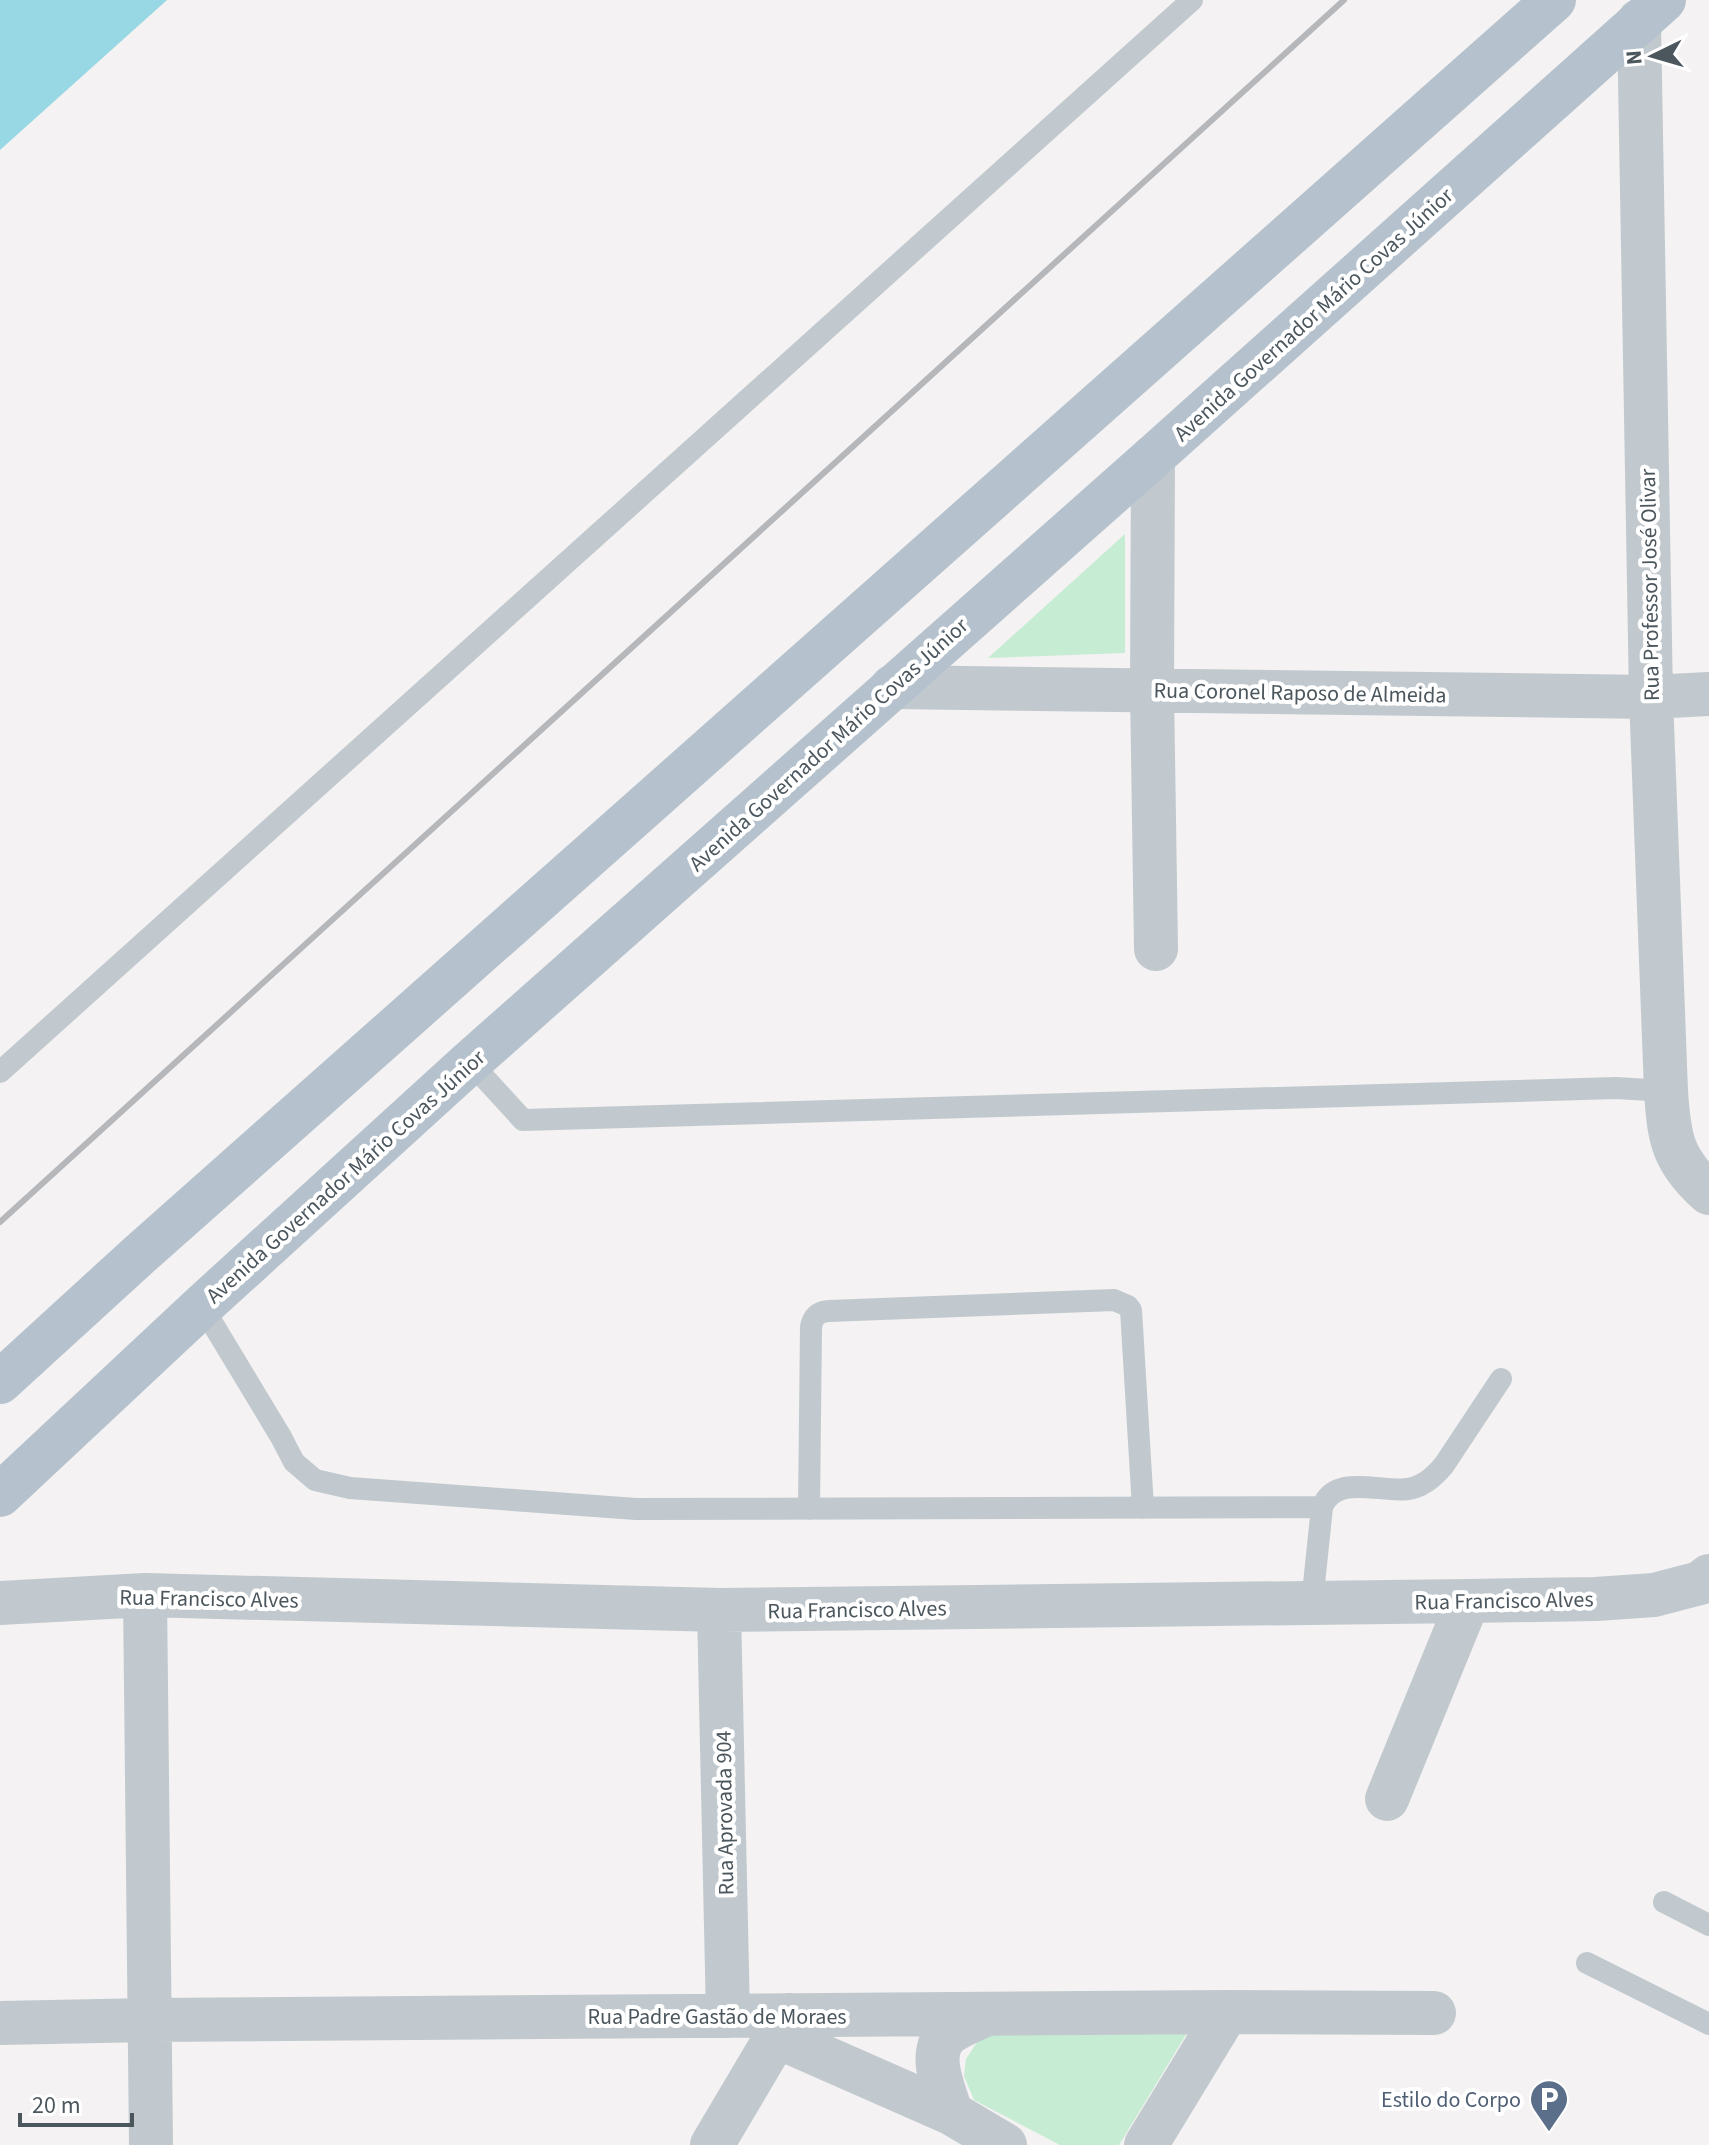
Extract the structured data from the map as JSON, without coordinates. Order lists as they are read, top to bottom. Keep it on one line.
{"streets":{"main road":["Avenida Governador Mário Covas Júnior"],"street":["Rua Professor José Olivar","Rua Coronel Raposo de Almeida","Rua Francisco Alves","Rua Aprovada 904","Rua Padre Gastão de Moraes"]},"crossings":[["Avenida Governador Mário Covas Júnior","Rua Professor José Olivar"],["Avenida Governador Mário Covas Júnior","Rua Coronel Raposo de Almeida"],["Rua Professor José Olivar","Rua Coronel Raposo de Almeida"],["Rua Francisco Alves","Rua Aprovada 904"],["Rua Aprovada 904","Rua Padre Gastão de Moraes"]],"places":{"parking":["Estilo do Corpo"]},"scale_bar":"20 m","north":"left"}
